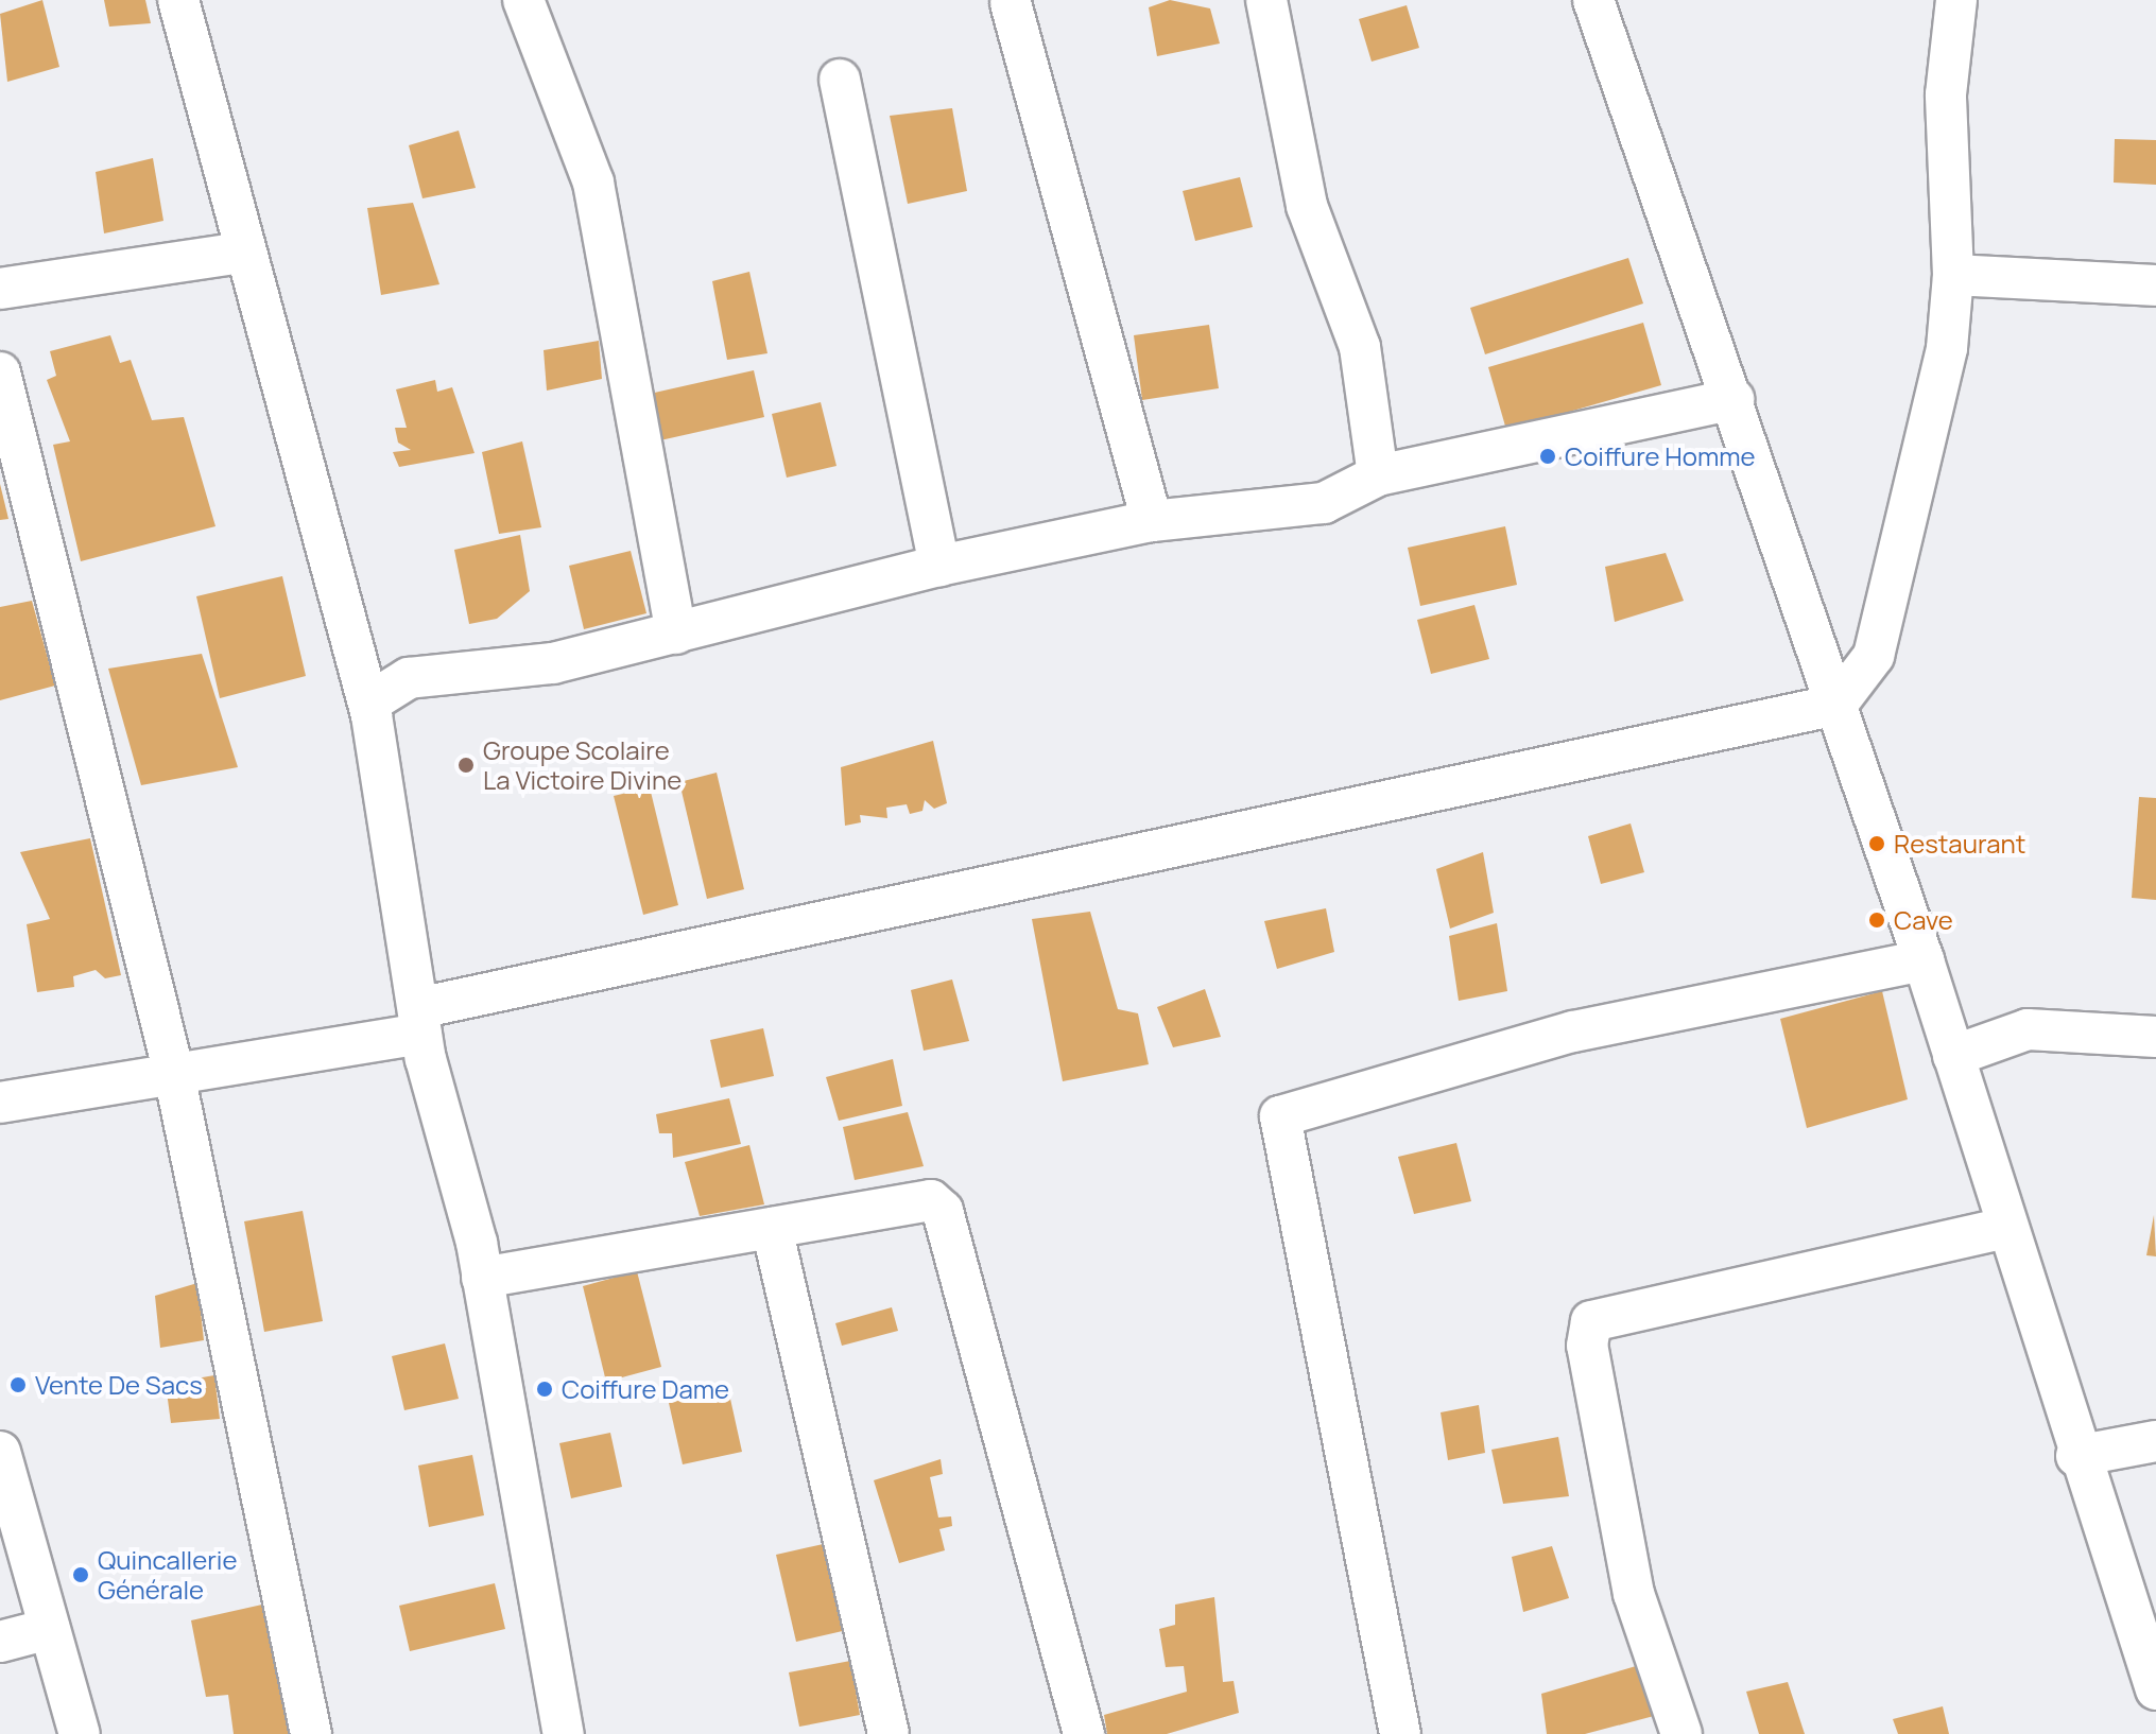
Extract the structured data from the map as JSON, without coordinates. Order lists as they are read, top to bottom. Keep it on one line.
{"places":["Coiffure Homme","Groupe Scolaire La Victoire Divine","Restaurant","Cave","Vente De Sacs","Coiffure Dame","Quincallerie Générale"]}
